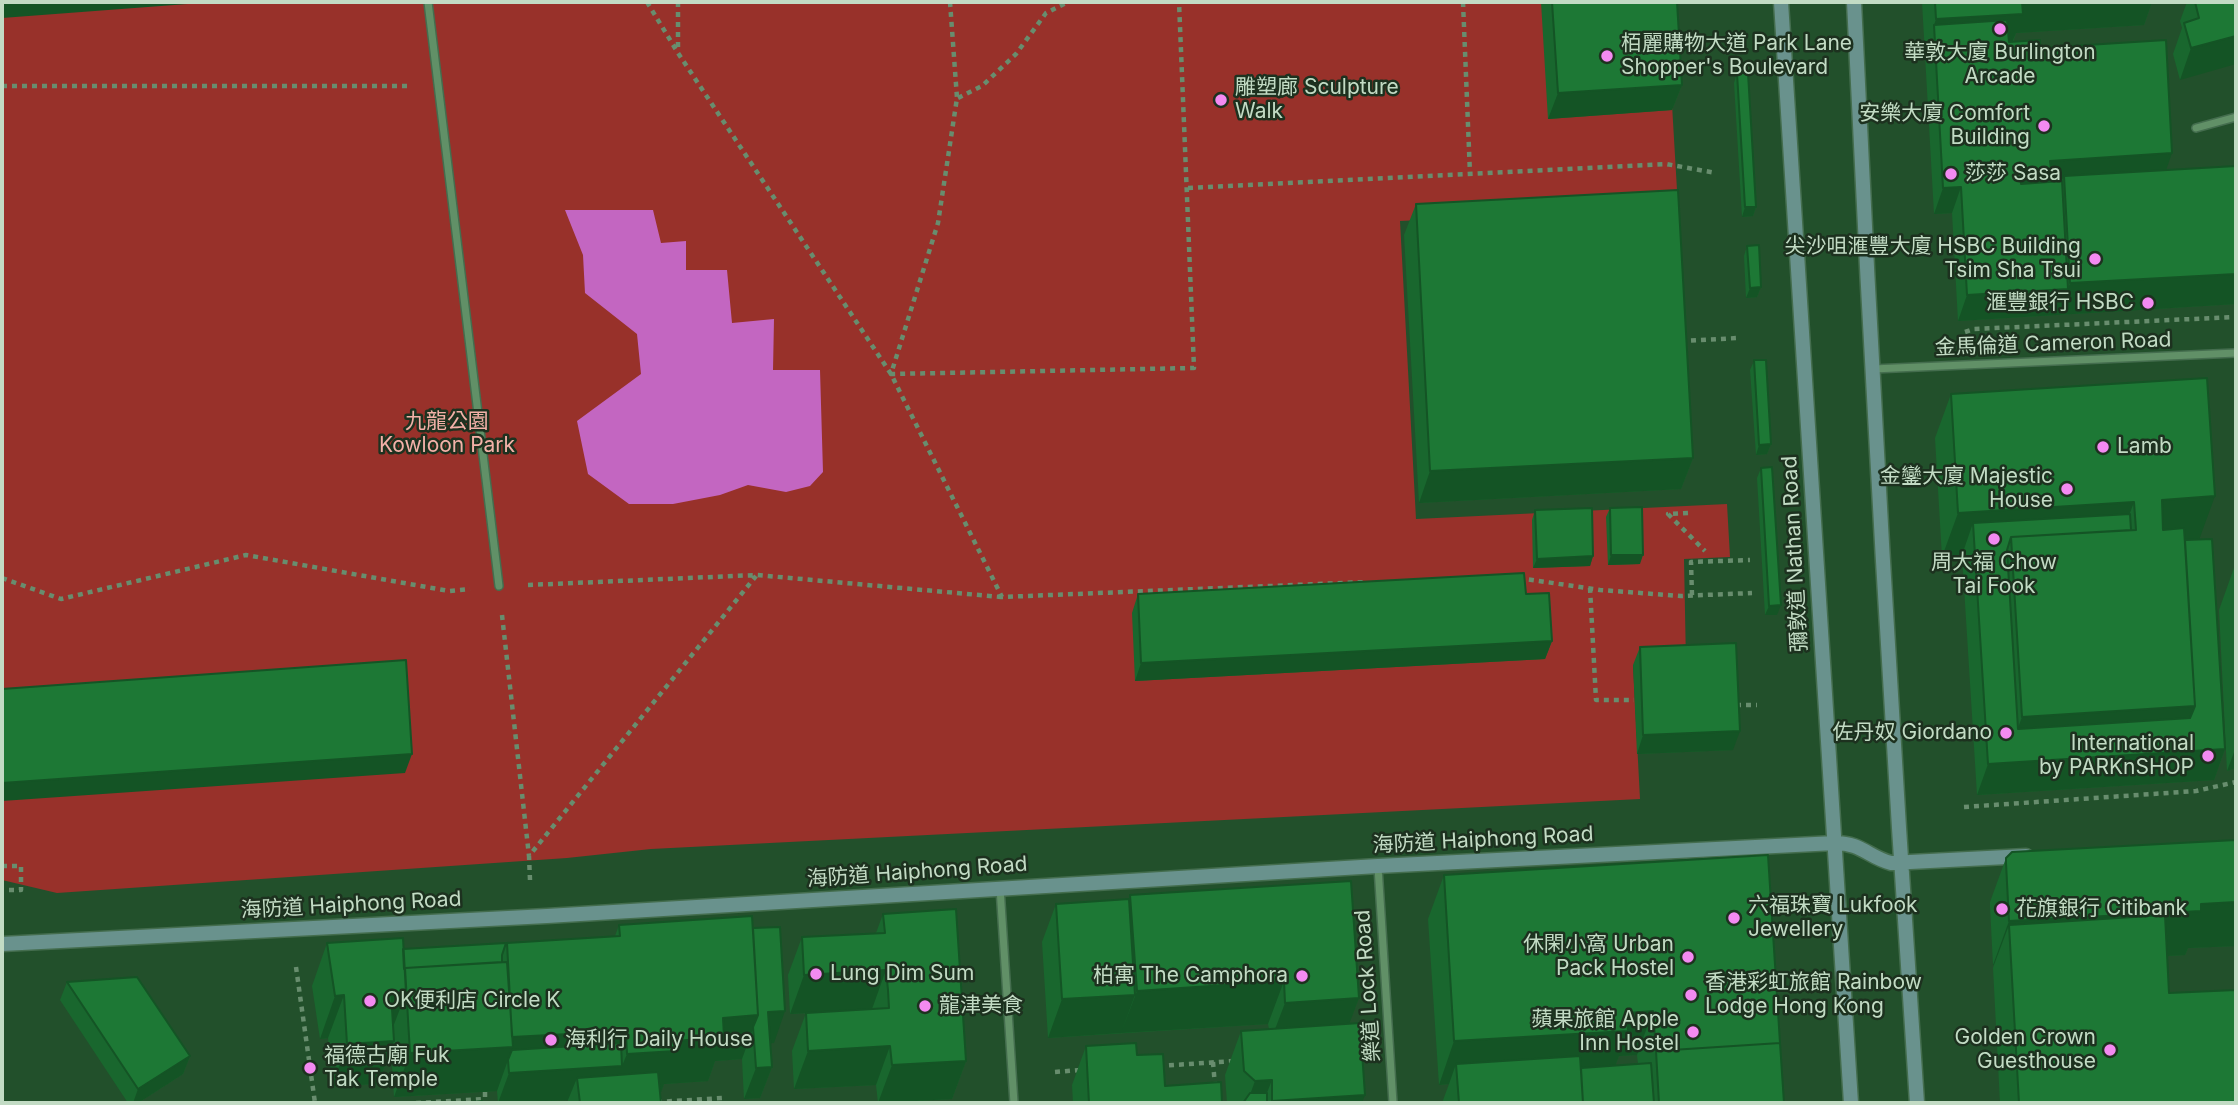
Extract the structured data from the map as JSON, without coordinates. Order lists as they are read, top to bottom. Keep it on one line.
{"streets":{"main road":["彌敦道 Nathan Road","海防道 Haiphong Road"],"street":["金馬倫道 Cameron Road","樂道 Lock Road"]},"crossings":[["彌敦道 Nathan Road","海防道 Haiphong Road"],["海防道 Haiphong Road","樂道 Lock Road"]],"parks":["九龍公園 Kowloon Park"],"places":["華敦大廈 Burlington Arcade","栢麗購物大道 Park Lane Shopper's Boulevard","雕塑廊 Sculpture Walk","安樂大廈 Comfort Building","莎莎 Sasa","尖沙咀滙豐大廈 HSBC Building Tsim Sha Tsui","滙豐銀行 HSBC","Lamb","金鑾大廈 Majestic House","周大福 Chow Tai Fook","佐丹奴 Giordano","International by PARKnSHOP","花旗銀行 Citibank","六福珠寶 Lukfook Jewellery","休閑小窩 Urban Pack Hostel","Lung Dim Sum","柏寓 The Camphora","香港彩虹旅館 Rainbow Lodge Hong Kong","OK便利店 Circle K","龍津美食","蘋果旅館 Apple Inn Hostel","海利行 Daily House","Golden Crown Guesthouse","福德古廟 Fuk Tak Temple"]}
